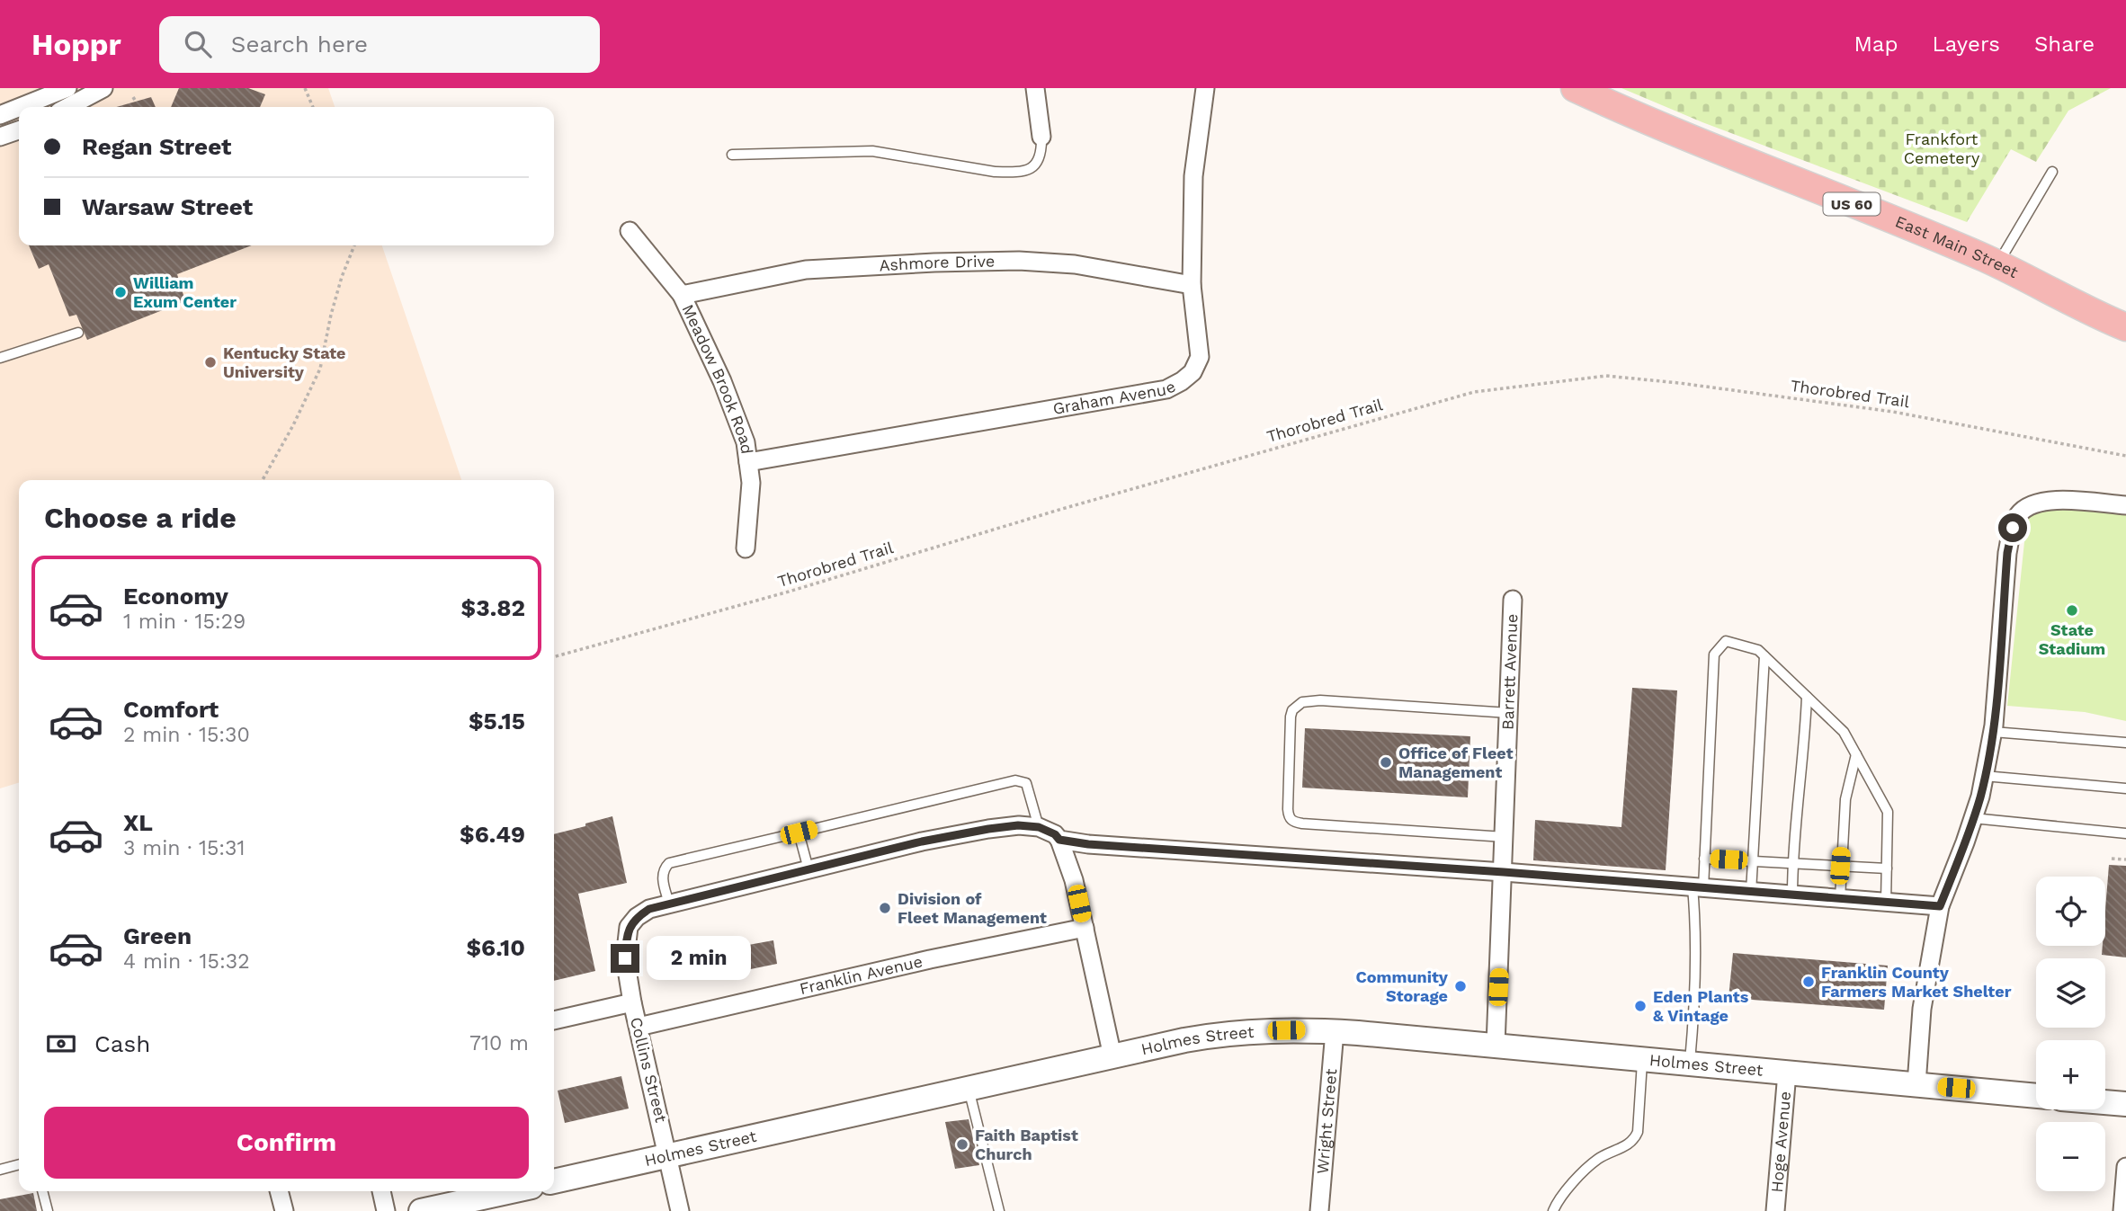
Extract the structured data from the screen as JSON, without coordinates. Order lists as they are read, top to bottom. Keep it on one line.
{"streets":{"main road":["US 60","East Main Street","Holmes Street"],"street":["Ashmore Drive","Meadow Brook Road","Graham Avenue","Barrett Avenue","Franklin Avenue","Collins Street","Wright Street","Hoge Avenue"],"path":["Thorobred Trail"]},"crossings":[["Ashmore Drive","Meadow Brook Road"],["Ashmore Drive","Graham Avenue"],["Meadow Brook Road","Graham Avenue"],["Barrett Avenue","Holmes Street"],["Franklin Avenue","Collins Street"],["Holmes Street","Collins Street"],["Holmes Street","Wright Street"],["Holmes Street","Hoge Avenue"]],"parks":["Frankfort Cemetery"],"places":["William Exum Center","Kentucky State University","State Stadium","Office of Fleet Management","Division of Fleet Management","Franklin County Farmers Market Shelter","Community Storage","Eden Plants & Vintage","Faith Baptist Church"],"page":{"header":"Hoppr","search":"Search here","nav":["Map","Layers","Share"],"banner":["Regan Street","Warsaw Street"],"heading":"Choose a ride","list":[{"name":"Economy","note":"1 min · 15:29","value":"$3.82"},{"name":"Comfort","note":"2 min · 15:30","value":"$5.15"},{"name":"XL","note":"3 min · 15:31","value":"$6.49"},{"name":"Green","note":"4 min · 15:32","value":"$6.10"}],"map_buttons":["+","−"],"bubble":"2 min","pay":["Cash","710 m"],"buttons":"Confirm"}}
